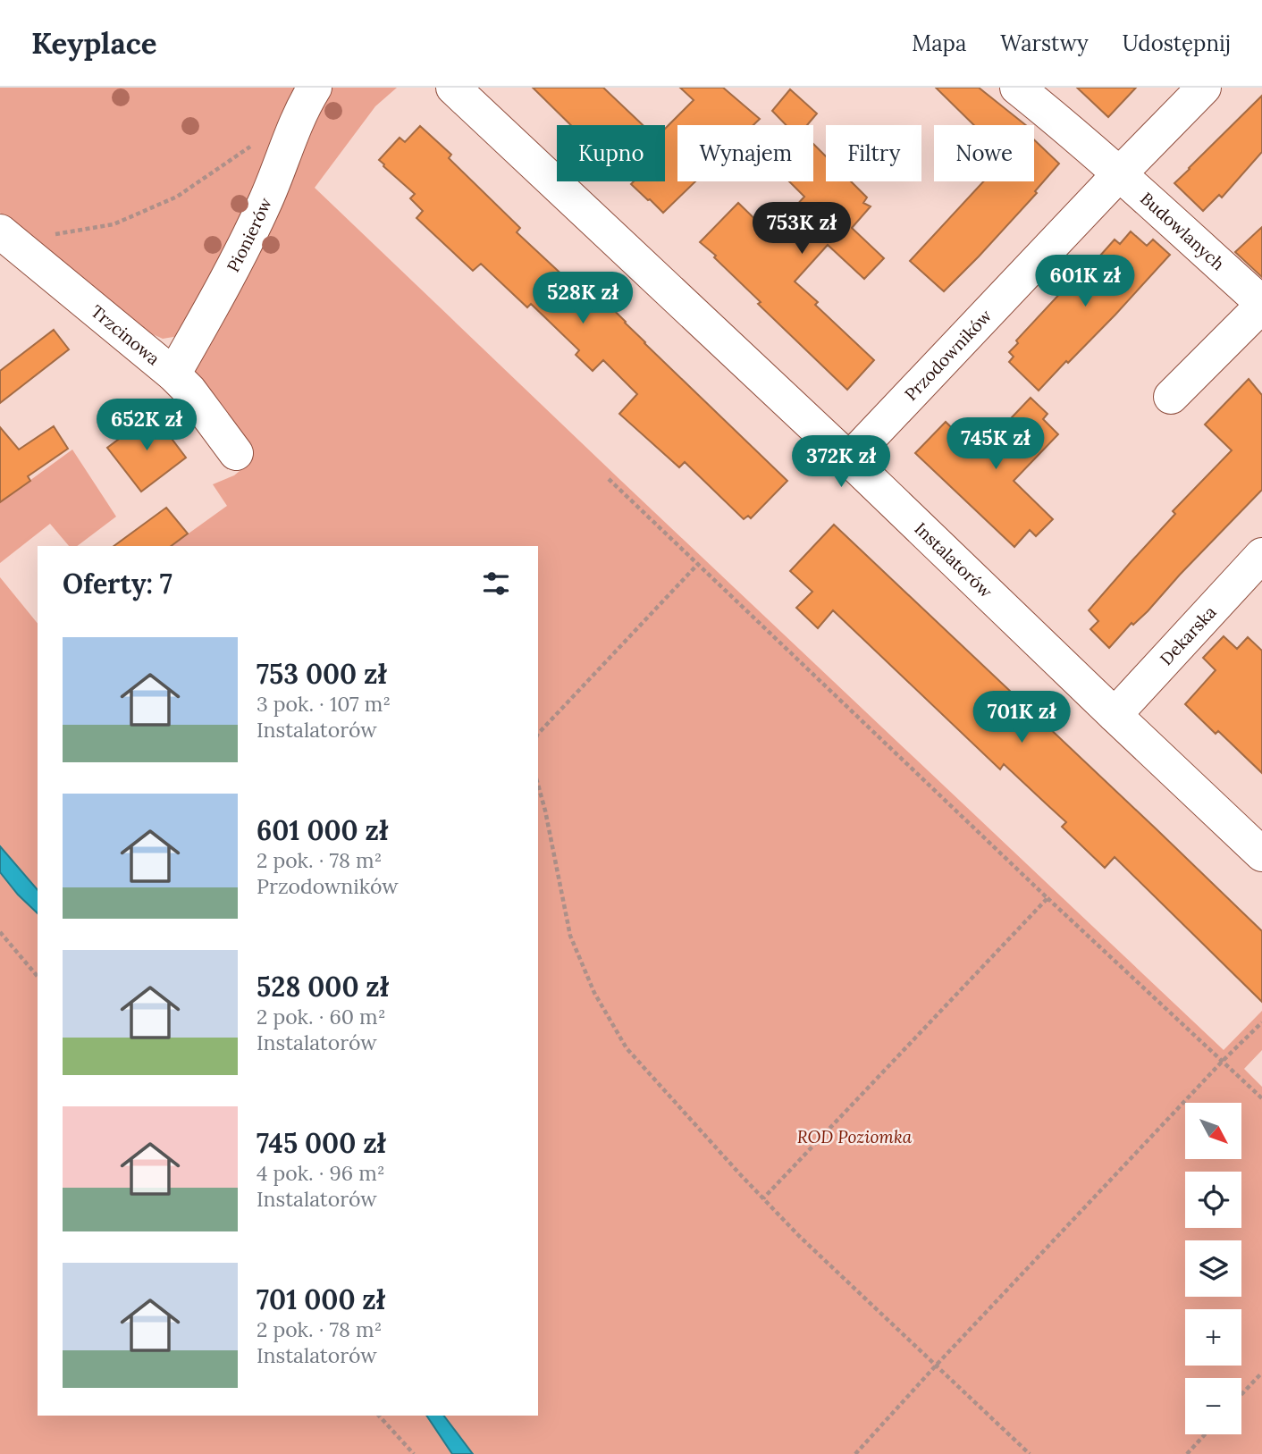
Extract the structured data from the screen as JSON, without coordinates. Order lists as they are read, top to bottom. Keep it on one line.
{"streets":{"street":["Budowlanych","Pionierów","Trzcinowa","Przodowników","Instalatorów","Dekarska"]},"crossings":[["Budowlanych","Przodowników"],["Pionierów","Trzcinowa"],["Przodowników","Instalatorów"],["Instalatorów","Dekarska"]],"parks":["ROD Poziomka"],"north":"bottom right","page":{"header":"Keyplace","nav":["Mapa","Warstwy","Udostępnij"],"chip":["Kupno","Wynajem","Filtry","Nowe"],"price":["753K zł","601K zł","528K zł","652K zł","745K zł","372K zł","701K zł"],"heading":"Oferty: 7","list":[{"name":"753 000 zł","note":"3 pok. · 107 m² · Instalatorów"},{"name":"601 000 zł","note":"2 pok. · 78 m² · Przodowników"},{"name":"528 000 zł","note":"2 pok. · 60 m² · Instalatorów"},{"name":"745 000 zł","note":"4 pok. · 96 m² · Instalatorów"},{"name":"701 000 zł","note":"2 pok. · 78 m² · Instalatorów"}],"map_buttons":["+","−"]}}
